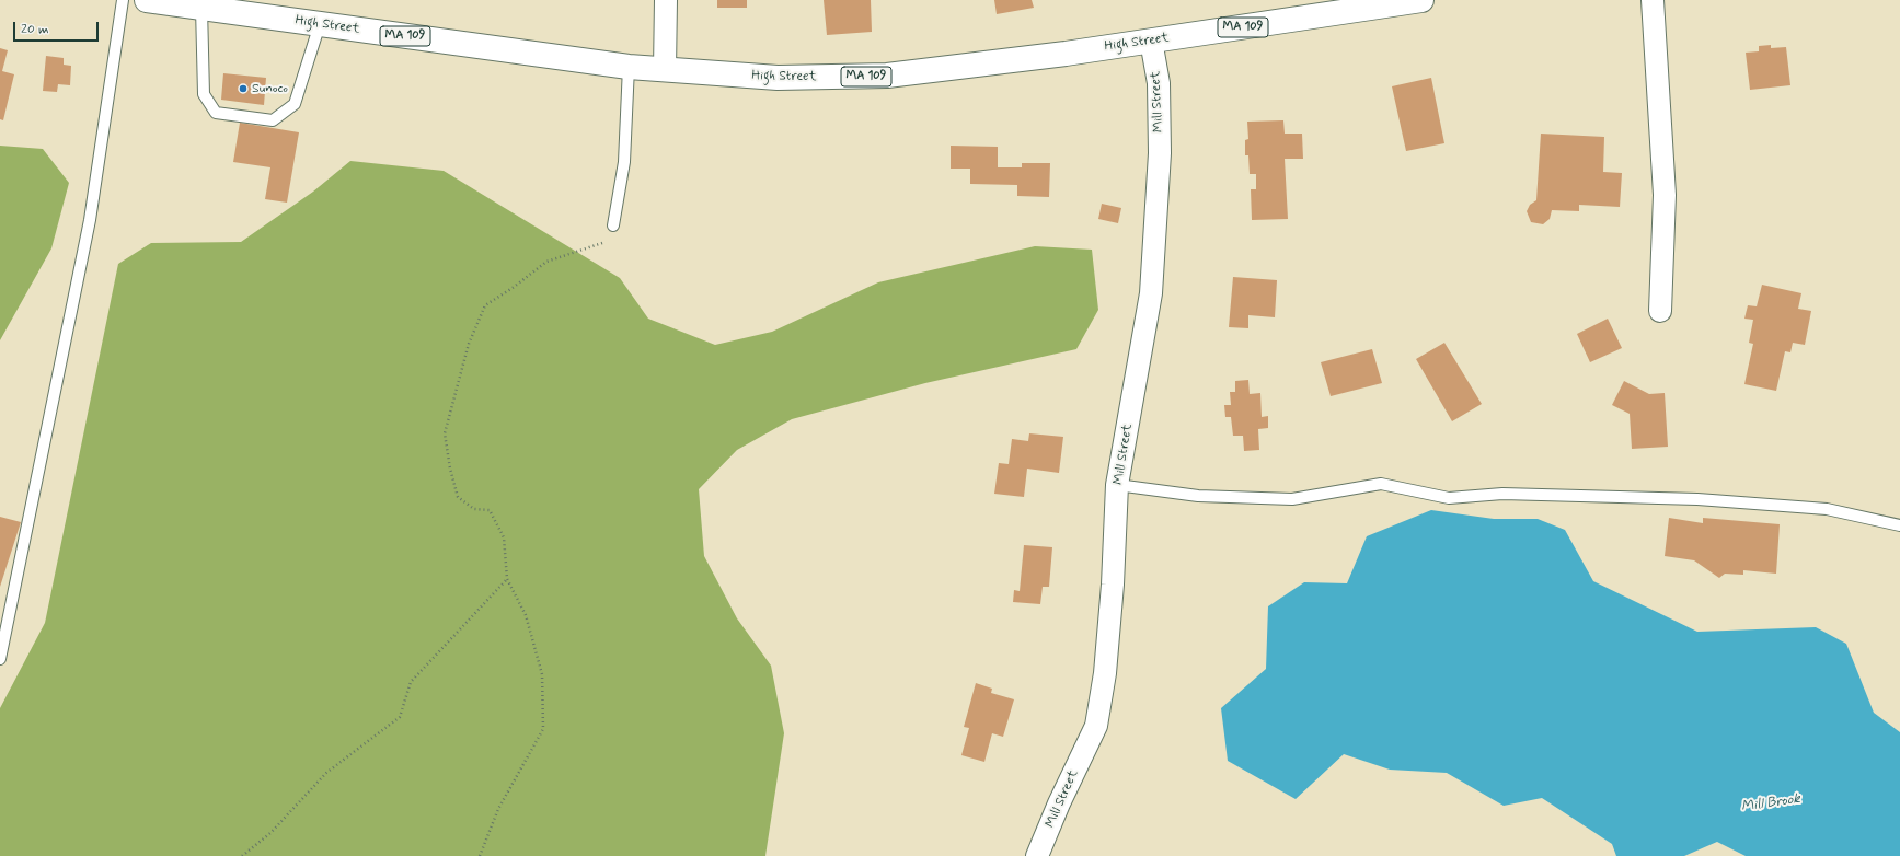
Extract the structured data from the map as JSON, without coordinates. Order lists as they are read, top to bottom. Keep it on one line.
{"streets":{"main road":["High Street","MA 109"],"street":["Mill Street"]},"crossings":[["High Street","Mill Street"]],"water":["Mill Brook"],"places":["Sunoco"],"scale_bar":"20 m"}
